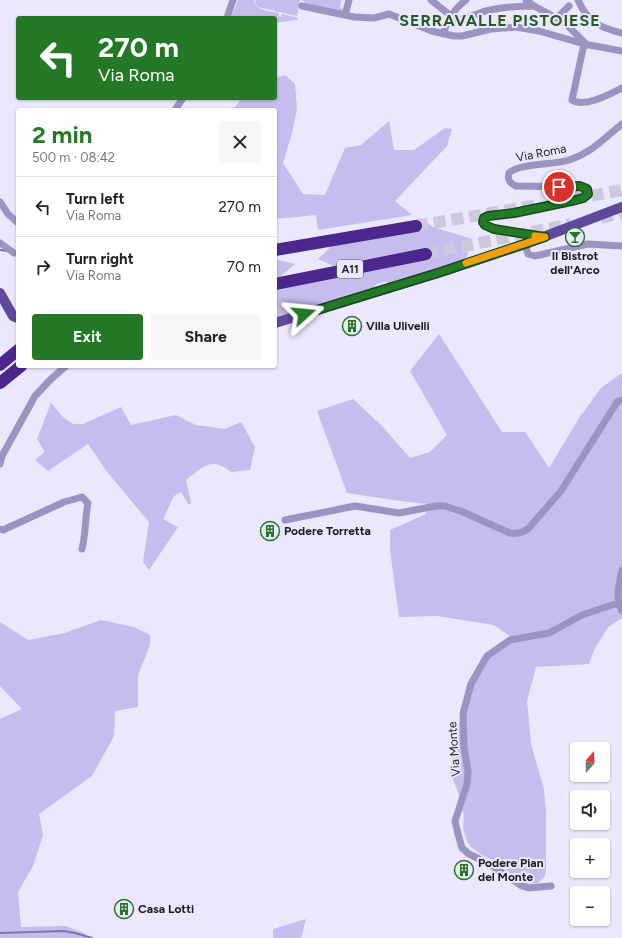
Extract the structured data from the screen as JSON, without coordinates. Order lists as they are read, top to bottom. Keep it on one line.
{"streets":{"highway":["A11"],"street":["Via Roma","Via Monte"]},"districts":["SERRAVALLE PISTOIESE"],"places":{"bar":["Il Bistrot dell'Arco"],"building":["Villa Ulivelli","Podere Torretta","Podere Pian del Monte","Casa Lotti"]},"north":"top","page":{"turn":["270 m","Via Roma"],"heading":["2 min","500 m · 08:42"],"list":[{"name":"Turn left","note":"Via Roma","value":"270 m"},{"name":"Turn right","note":"Via Roma","value":"70 m"}],"buttons":["Exit","Share"],"map_buttons":["+","−"]}}
